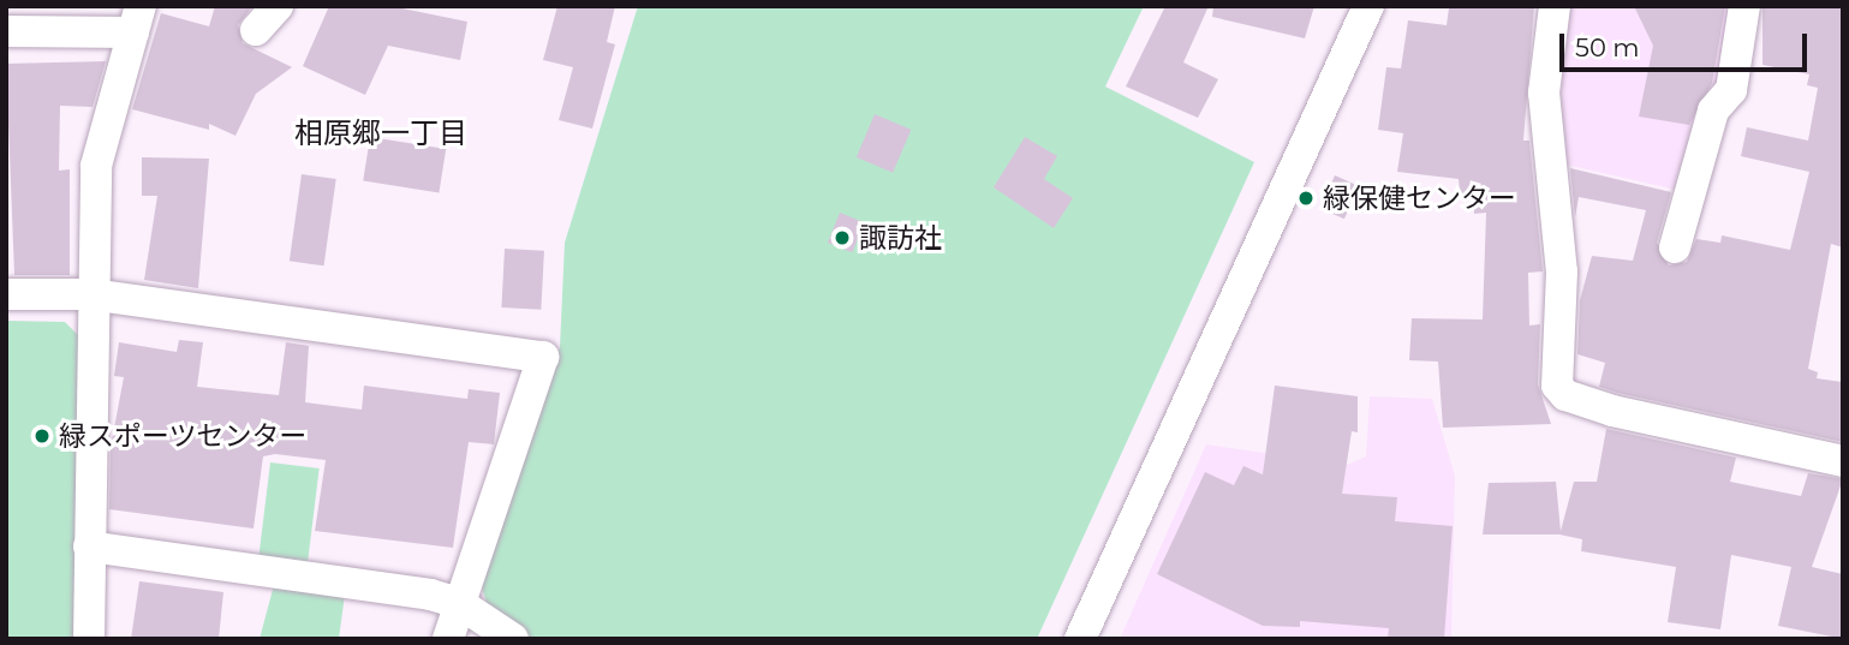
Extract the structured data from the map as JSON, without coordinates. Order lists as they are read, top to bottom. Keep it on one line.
{"districts":["相原郷一丁目"],"places":["緑保健センター","諏訪社","緑スポーツセンター"],"scale_bar":"50 m"}
